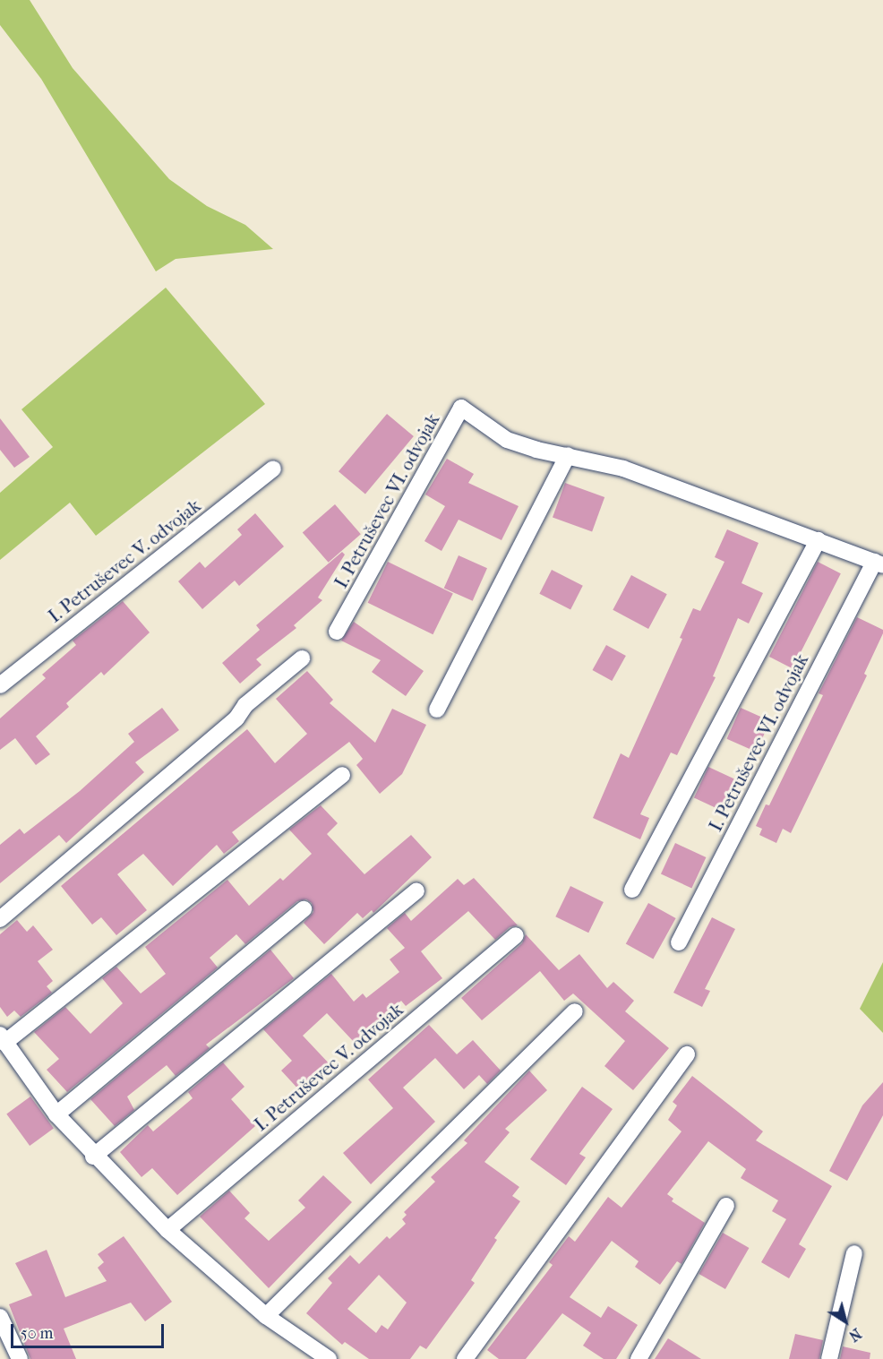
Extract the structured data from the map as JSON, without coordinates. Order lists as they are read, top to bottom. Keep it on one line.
{"streets":{"street":["I. Petruševec VI. odvojak","I. Petruševec V. odvojak"]},"scale_bar":"50 m","north":"bottom right"}
